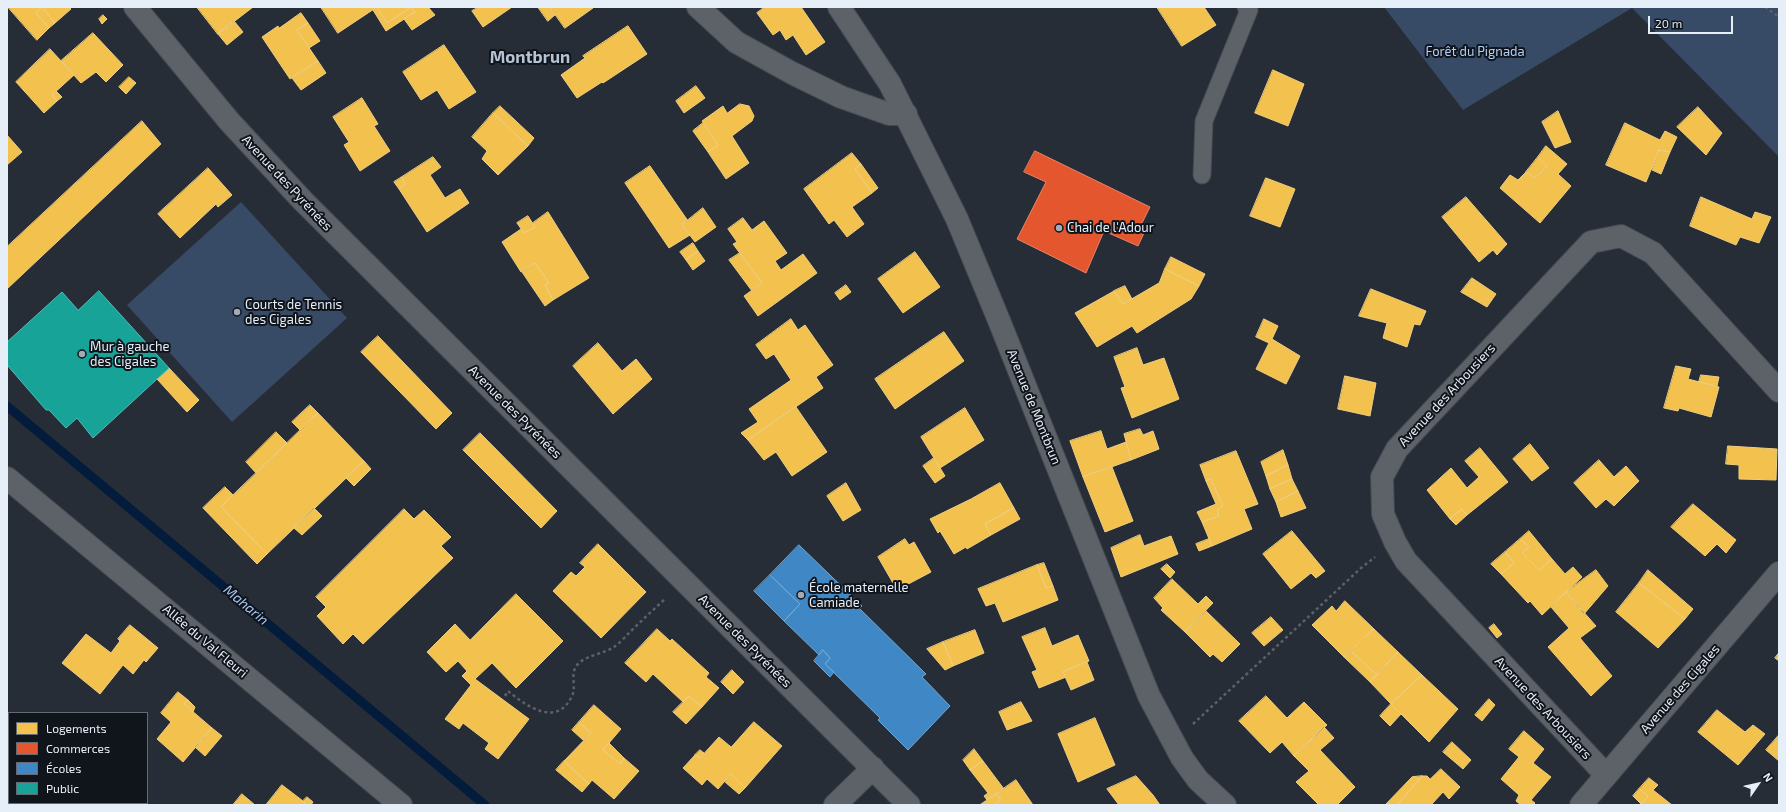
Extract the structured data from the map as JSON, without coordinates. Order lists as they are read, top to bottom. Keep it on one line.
{"streets":{"street":["Avenue des Pyrénées","Avenue des Arbousiers","Avenue de Montbrun","Allée du Val Fleuri","Avenue des Cigales"]},"crossings":[["Avenue des Arbousiers","Avenue des Cigales"]],"districts":["Montbrun"],"water":["Maharin"],"parks":["Forêt du Pignada"],"places":["Chai de l'Adour","Courts de Tennis des Cigales","Mur à gauche des Cigales","École maternelle Camiade"],"legend":["Logements","Commerces","Écoles","Public"],"scale_bar":"20 m","north":"top right"}
